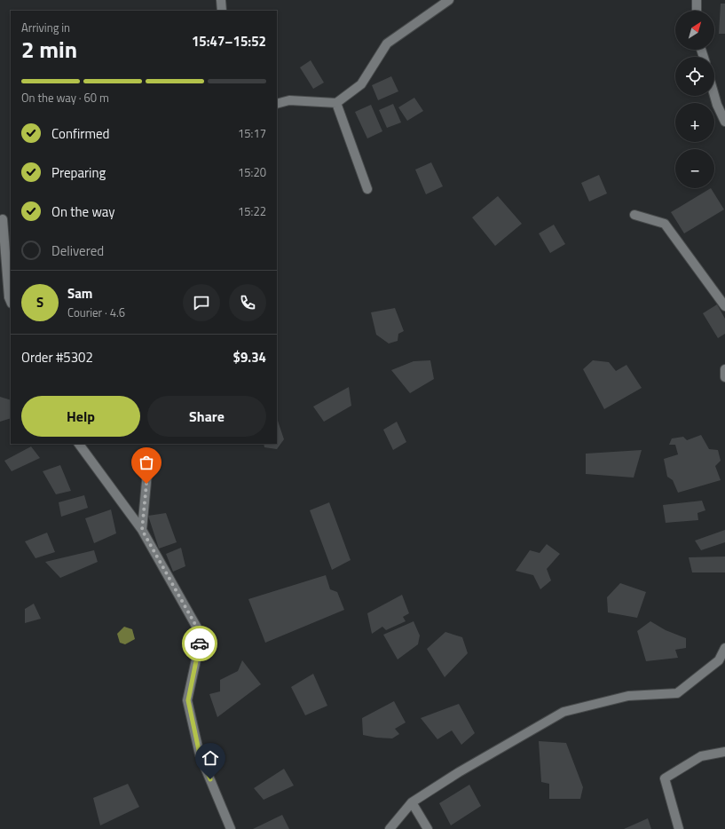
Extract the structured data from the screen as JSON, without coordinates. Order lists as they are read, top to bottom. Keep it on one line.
{"north":"top right","page":{"map_buttons":["+","−"],"heading":["2 min","Arriving in","15:47–15:52"],"panel":["Sam","Courier · 4.6","Order #5302","$9.34"],"bar":"On the way · 60 m","list":[["Confirmed","15:17"],["Preparing","15:20"],["On the way","15:22"],"Delivered"],"round":"S","buttons":["Help","Share"]}}
